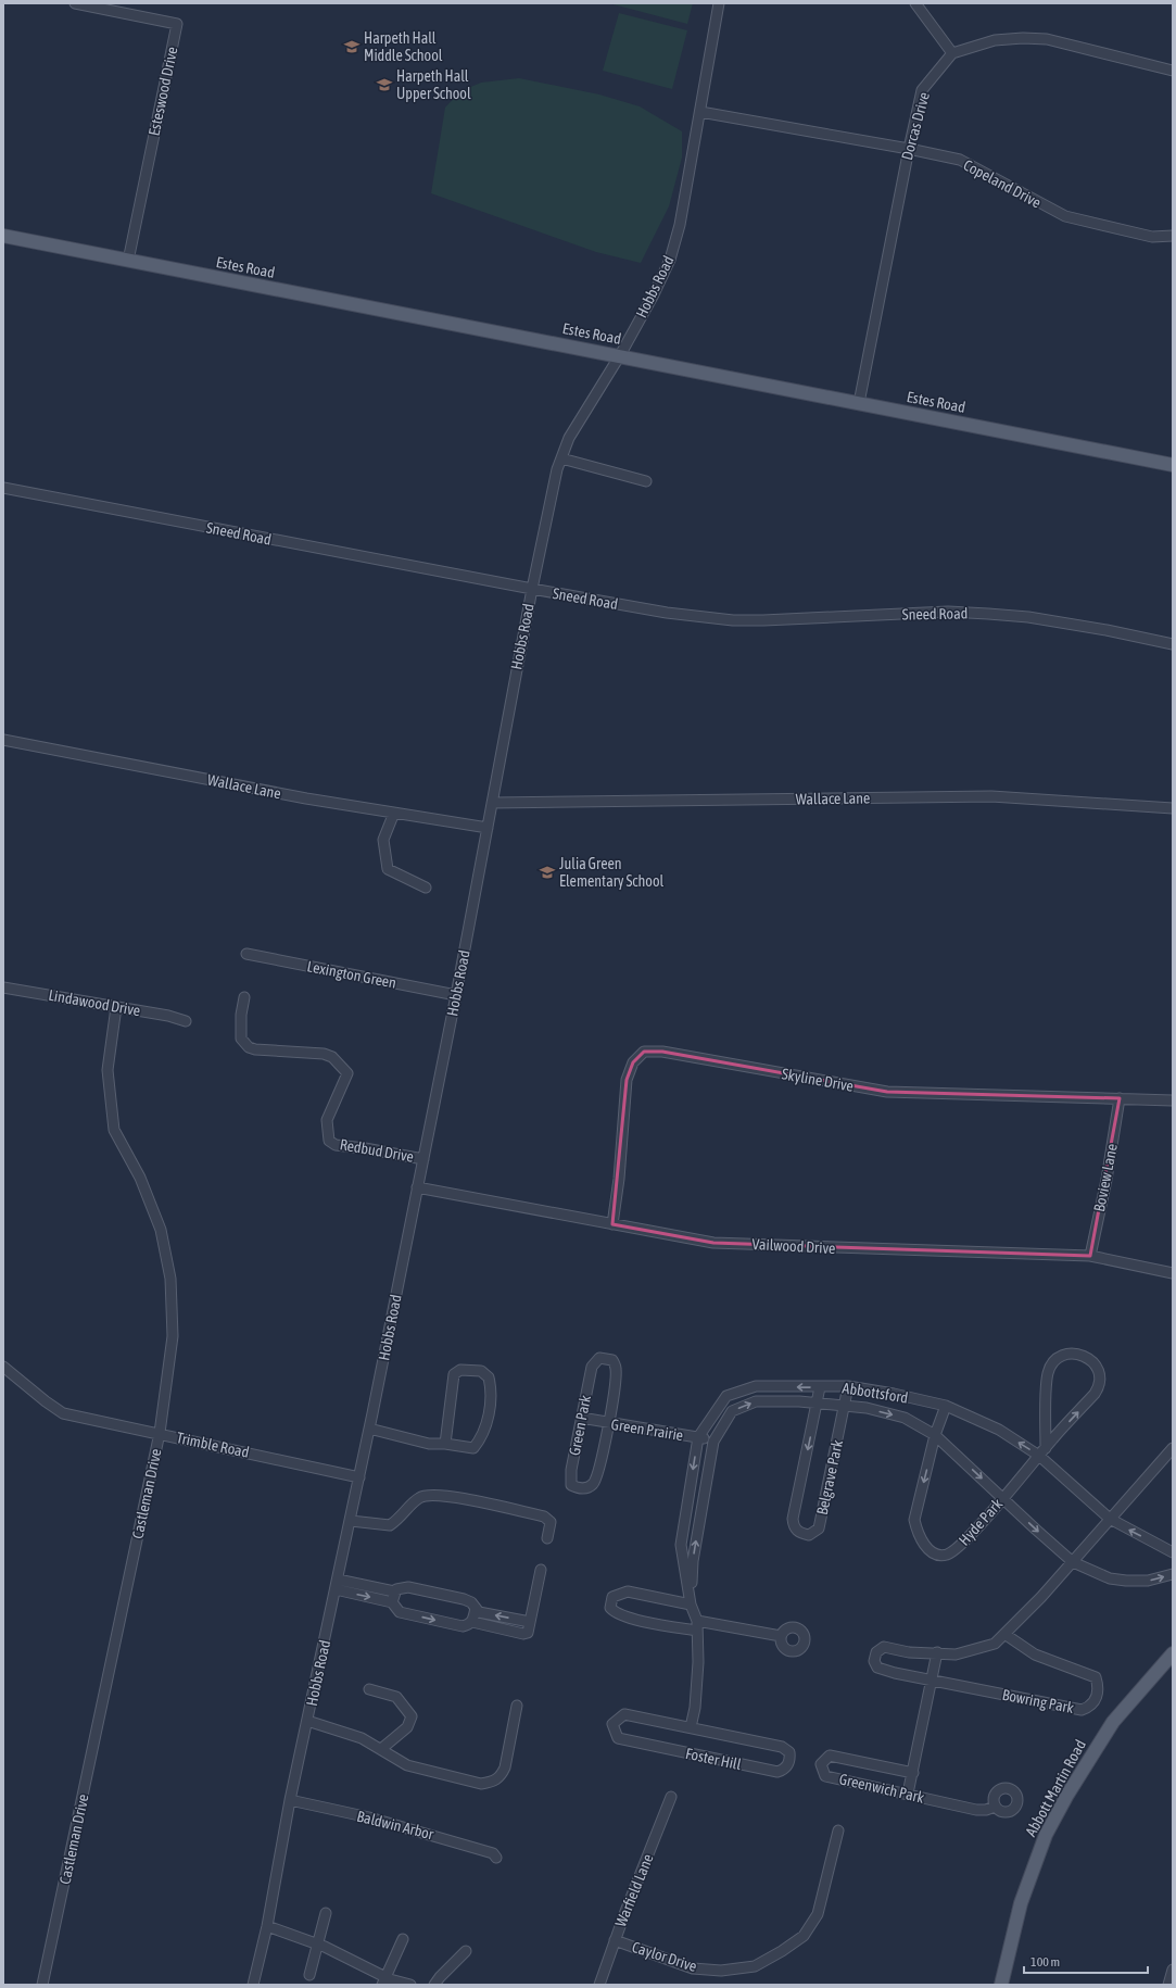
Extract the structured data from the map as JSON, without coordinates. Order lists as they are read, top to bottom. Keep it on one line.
{"streets":{"main road":["Estes Road","Abbott Martin Road"],"street":["Esteswood Drive","Dorcas Drive","Copeland Drive","Hobbs Road","Sneed Road","Wallace Lane","Lexington Green","Lindawood Drive","Skyline Drive","Redbud Drive","Boview Lane","Vailwood Drive","Abbottsford","Green Park","Green Prairie","Trimble Road","Belgrave Park","Castleman Drive","Hyde Park","Bowring Park","Foster Hill","Greenwich Park","Baldwin Arbor","Warfield Lane","Caylor Drive"]},"crossings":[["Esteswood Drive","Estes Road"],["Dorcas Drive","Copeland Drive"],["Dorcas Drive","Estes Road"],["Copeland Drive","Hobbs Road"],["Estes Road","Hobbs Road"],["Hobbs Road","Sneed Road"],["Hobbs Road","Wallace Lane"],["Hobbs Road","Lexington Green"],["Hobbs Road","Redbud Drive"],["Hobbs Road","Vailwood Drive"],["Hobbs Road","Trimble Road"],["Hobbs Road","Baldwin Arbor"],["Lindawood Drive","Castleman Drive"],["Skyline Drive","Boview Lane"],["Skyline Drive","Vailwood Drive"],["Boview Lane","Vailwood Drive"],["Abbottsford","Green Prairie"],["Abbottsford","Belgrave Park"],["Abbottsford","Hyde Park"],["Abbottsford","Bowring Park"],["Abbottsford","Foster Hill"],["Green Park","Green Prairie"],["Trimble Road","Castleman Drive"],["Warfield Lane","Caylor Drive"]],"places":{"school or university":["Harpeth Hall Middle School","Harpeth Hall Upper School","Julia Green Elementary School"]},"scale_bar":"100 m"}
